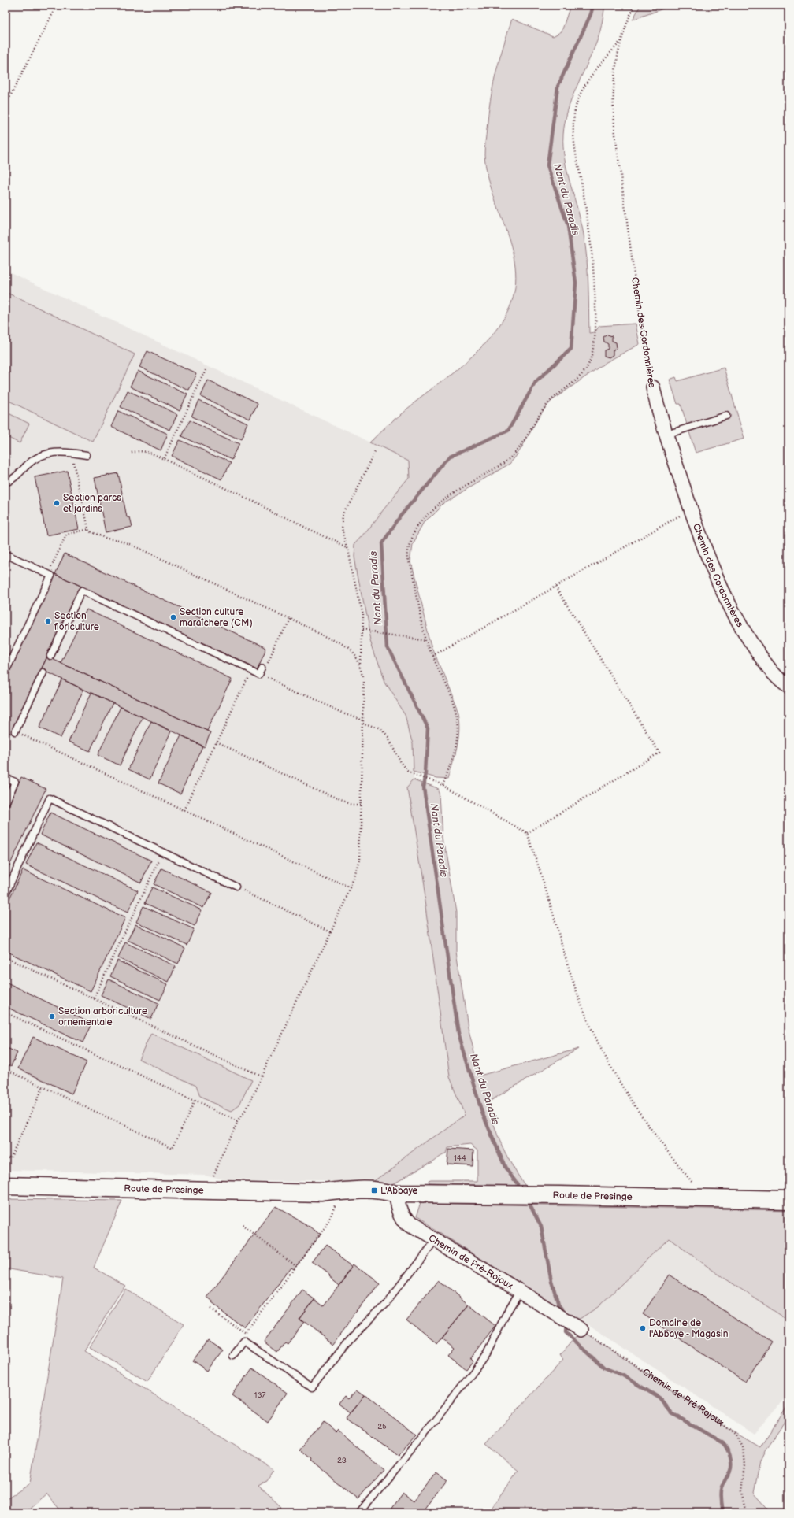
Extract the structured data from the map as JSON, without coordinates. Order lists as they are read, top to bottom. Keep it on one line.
{"streets":{"street":["Chemin des Cordonnières","Route de Presinge","Chemin de Pré-Rojoux"],"path":["Chemin de Pré Rojoux"]},"crossings":[["Route de Presinge","Chemin de Pré-Rojoux"],["Chemin de Pré-Rojoux","Chemin de Pré Rojoux"]],"water":["Nant du Paradis"],"places":{"other":["Section parcs et jardins","Section culture maraîchere (CM)","Section floriculture","Section arboriculture ornementale","Domaine de l'Abbaye - Magasin"],"transit":["L'Abbaye"]},"house_numbers":["144","137","25","23"]}
